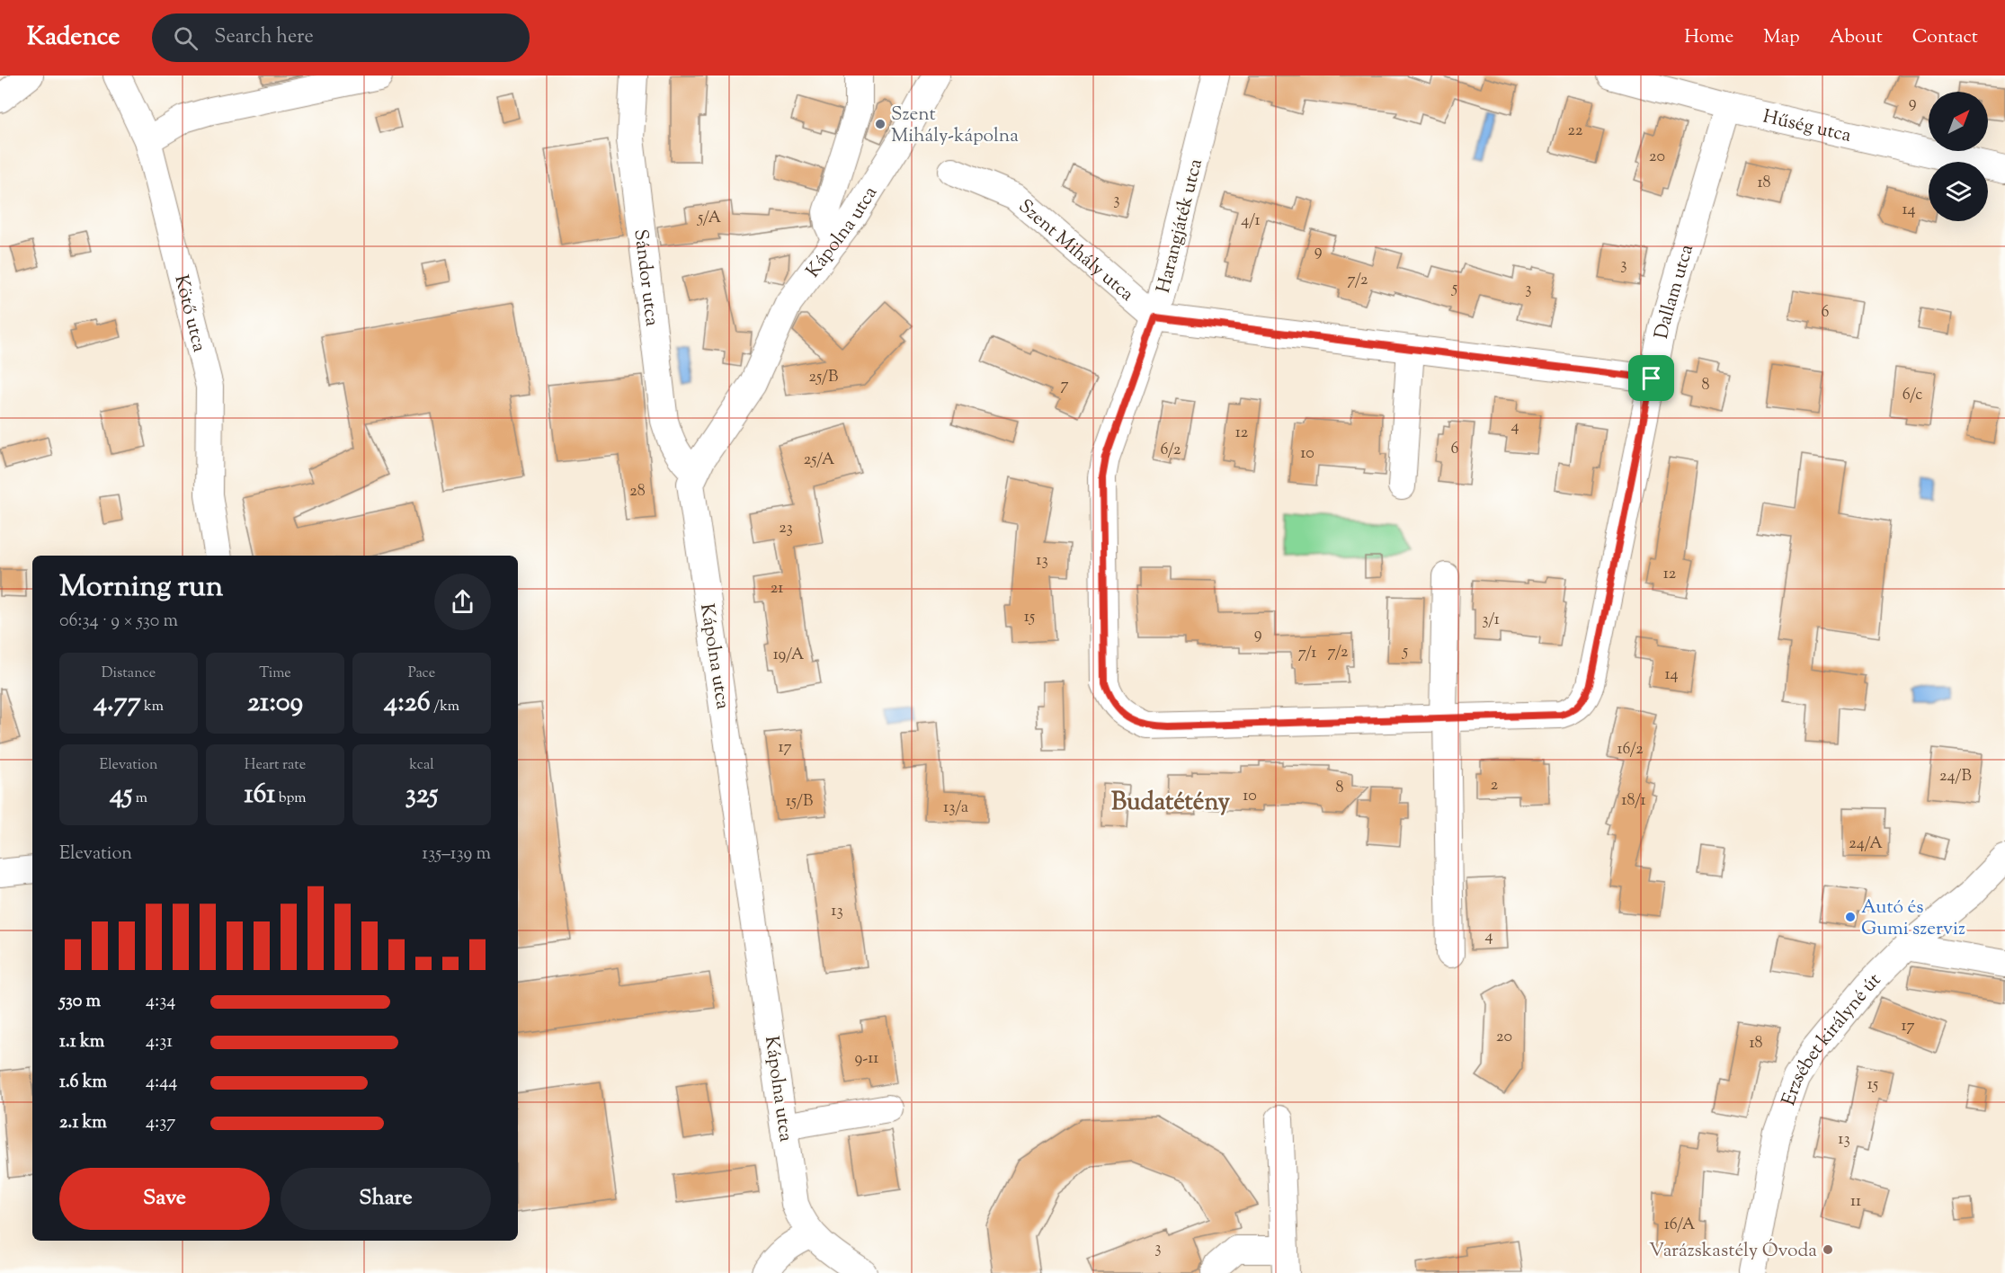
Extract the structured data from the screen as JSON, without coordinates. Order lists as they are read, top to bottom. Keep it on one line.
{"streets":{"street":["Hűség utca","Harangjáték utca","Kápolna utca","Szent Mihály utca","Sándor utca","Dallam utca","Kötő utca","Erzsébet királyné út"]},"crossings":[["Hűség utca","Dallam utca"],["Harangjáték utca","Szent Mihály utca"],["Harangjáték utca","Dallam utca"],["Kápolna utca","Sándor utca"]],"districts":["Budatétény"],"places":["Szent Mihály-kápolna","Autó és Gumi szerviz","Varázskastély Óvoda"],"house_numbers":["9","22","20","18","3","14","5/A","4/1","9","3","7/2","5","3","6","25/B","7","8","6/c","4","12","6","6/2","10","25/A","28","23","13","12","21","15","3/1","9","5","7/2","7/1","19/A","14","17","16/2","24/B","2","8","10","18/1","15/B","13/a","24/A","13","4","17","20","18","9-11","15","13","11","16/A","3"],"north":"top right","page":{"header":"Kadence","search":"Search here","nav":["Home","Map","About","Contact"],"heading":["Morning run","06:34 · 9 × 530 m"],"stats":[["Distance","4.77 km"],["Time","21:09"],["Pace","4:26 /km"],["Elevation","45 m"],["Heart rate","161 bpm"],["kcal","325"]],"chart":["Elevation","135–139 m"],"list":[{"name":"530 m","note":"4:34"},{"name":"1.1 km","note":"4:31"},{"name":"1.6 km","note":"4:44"},{"name":"2.1 km","note":"4:37"}],"buttons":["Save","Share"]}}
